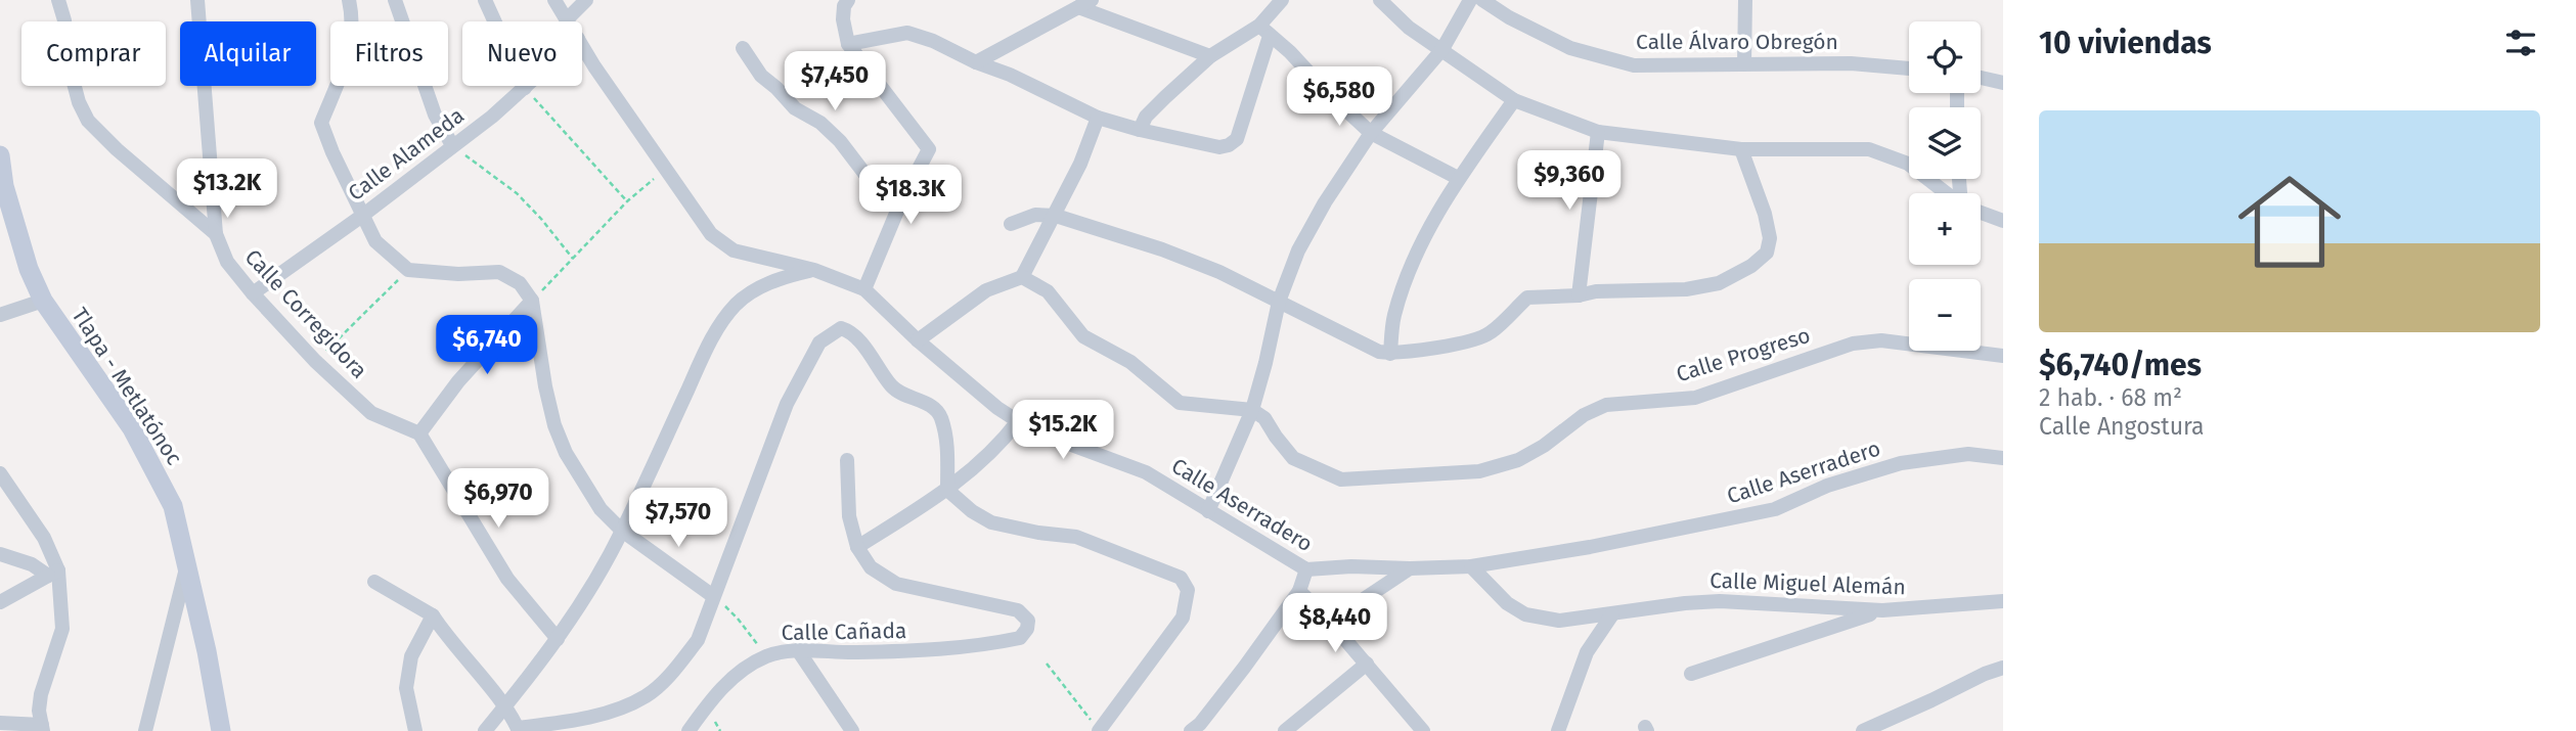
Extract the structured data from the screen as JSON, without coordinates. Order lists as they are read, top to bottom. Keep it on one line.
{"streets":{"main road":["Tlapa - Metlatónoc"],"street":["Calle Álvaro Obregón","Calle Alameda","Calle Corregidora","Calle Progreso","Calle Aserradero","Calle Miguel Alemán","Calle Cañada"]},"crossings":[["Calle Alameda","Calle Corregidora"],["Calle Aserradero","Calle Miguel Alemán"]],"page":{"heading":"10 viviendas","map_buttons":["+","−"],"chip":["Comprar","Alquilar","Filtros","Nuevo"],"price":["$7,450","$6,580","$9,360","$13.2K","$18.3K","$6,740","$15.2K","$6,970","$7,570","$8,440"],"list":[{"name":"$6,740/mes","note":"2 hab. · 68 m² · Calle Angostura"}]}}
